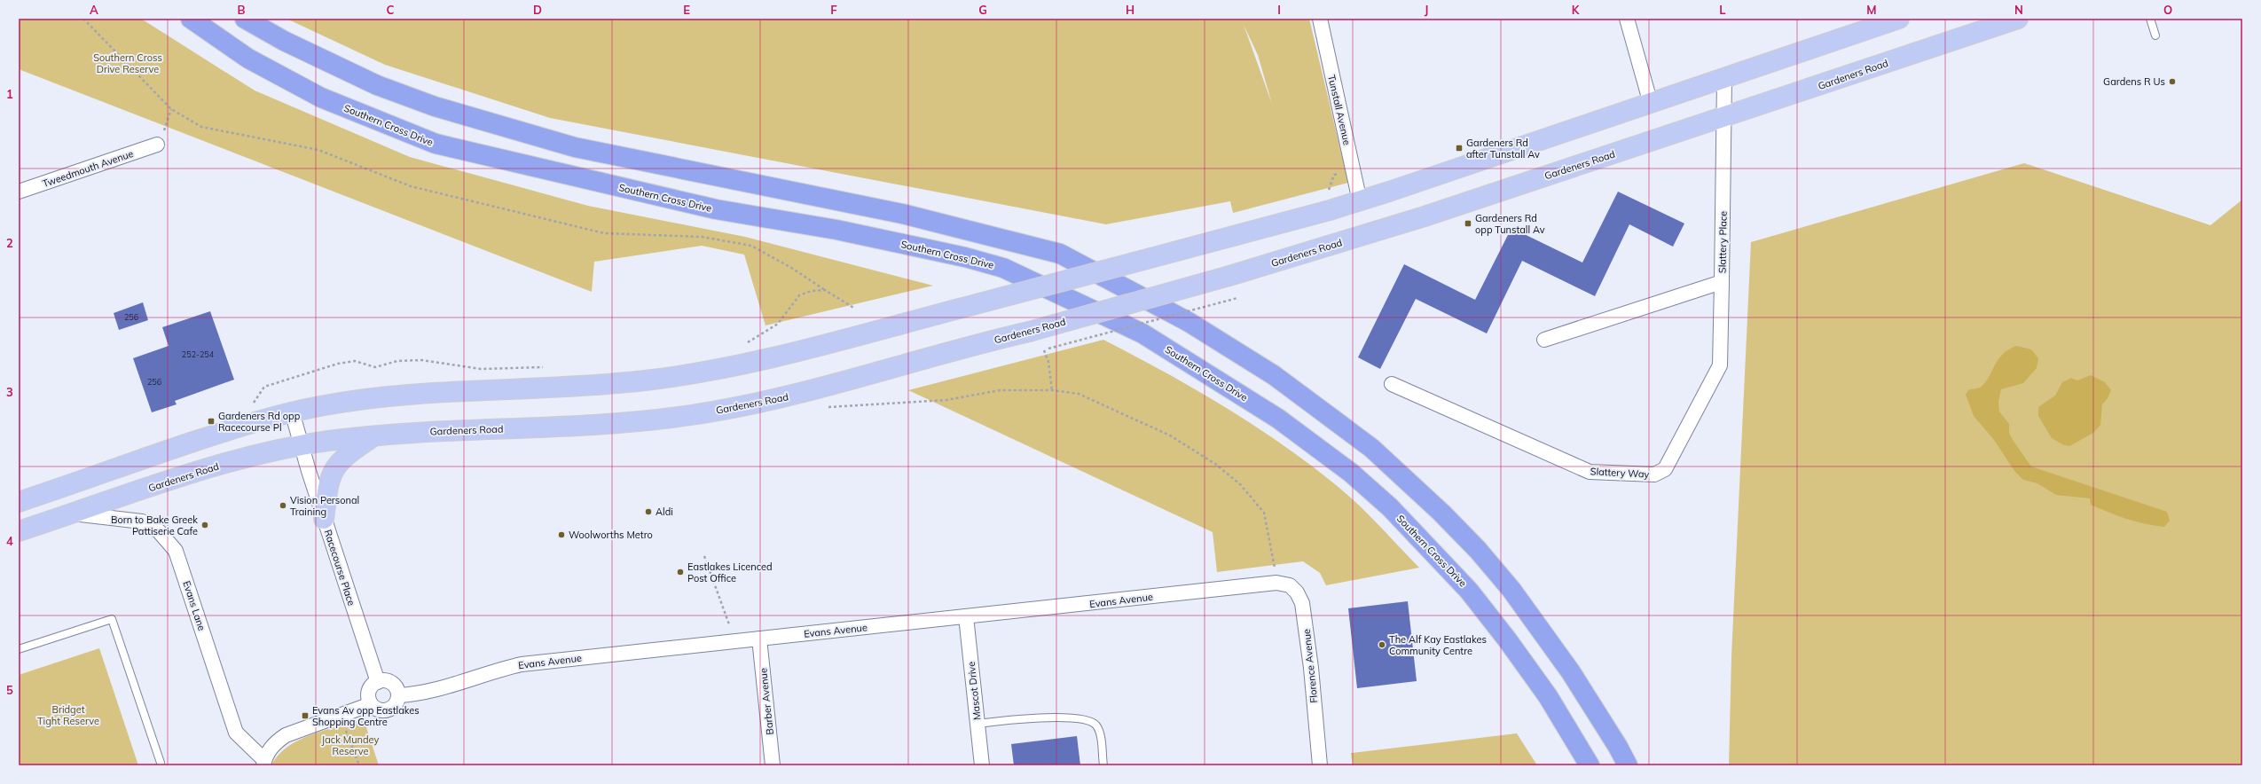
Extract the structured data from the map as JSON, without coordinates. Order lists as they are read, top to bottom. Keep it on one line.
{"streets":{"highway":["Southern Cross Drive"],"main road":["Gardeners Road"],"street":["Tunstall Avenue","Tweedmouth Avenue","Slattery Place","Slattery Way","Racecourse Place","Evans Avenue","Evans Lane","Florence Avenue","Mascot Drive","Barber Avenue"]},"crossings":[["Gardeners Road","Slattery Place"],["Gardeners Road","Racecourse Place"],["Gardeners Road","Evans Lane"],["Slattery Place","Slattery Way"],["Racecourse Place","Evans Avenue"],["Evans Avenue","Florence Avenue"],["Evans Avenue","Mascot Drive"],["Evans Avenue","Barber Avenue"]],"parks":["Southern Cross Drive Reserve","Bridget Tight Reserve","Jack Mundey Reserve"],"places":{"other":["Gardens R Us","Vision Personal Training","Aldi","Born to Bake Greek Pattiserie Cafe","Woolworths Metro","Eastlakes Licenced Post Office","The Alf Kay Eastlakes Community Centre"],"transit":["Gardeners Rd after Tunstall Av","Gardeners Rd opp Tunstall Av","Gardeners Rd opp Racecourse Pl","Evans Av opp Eastlakes Shopping Centre"]},"house_numbers":["256","252-254","256"],"grid":{"columns":["A","B","C","D","E","F","G","H","I","J","K","L","M","N","O"],"rows":["1","2","3","4","5"]}}
